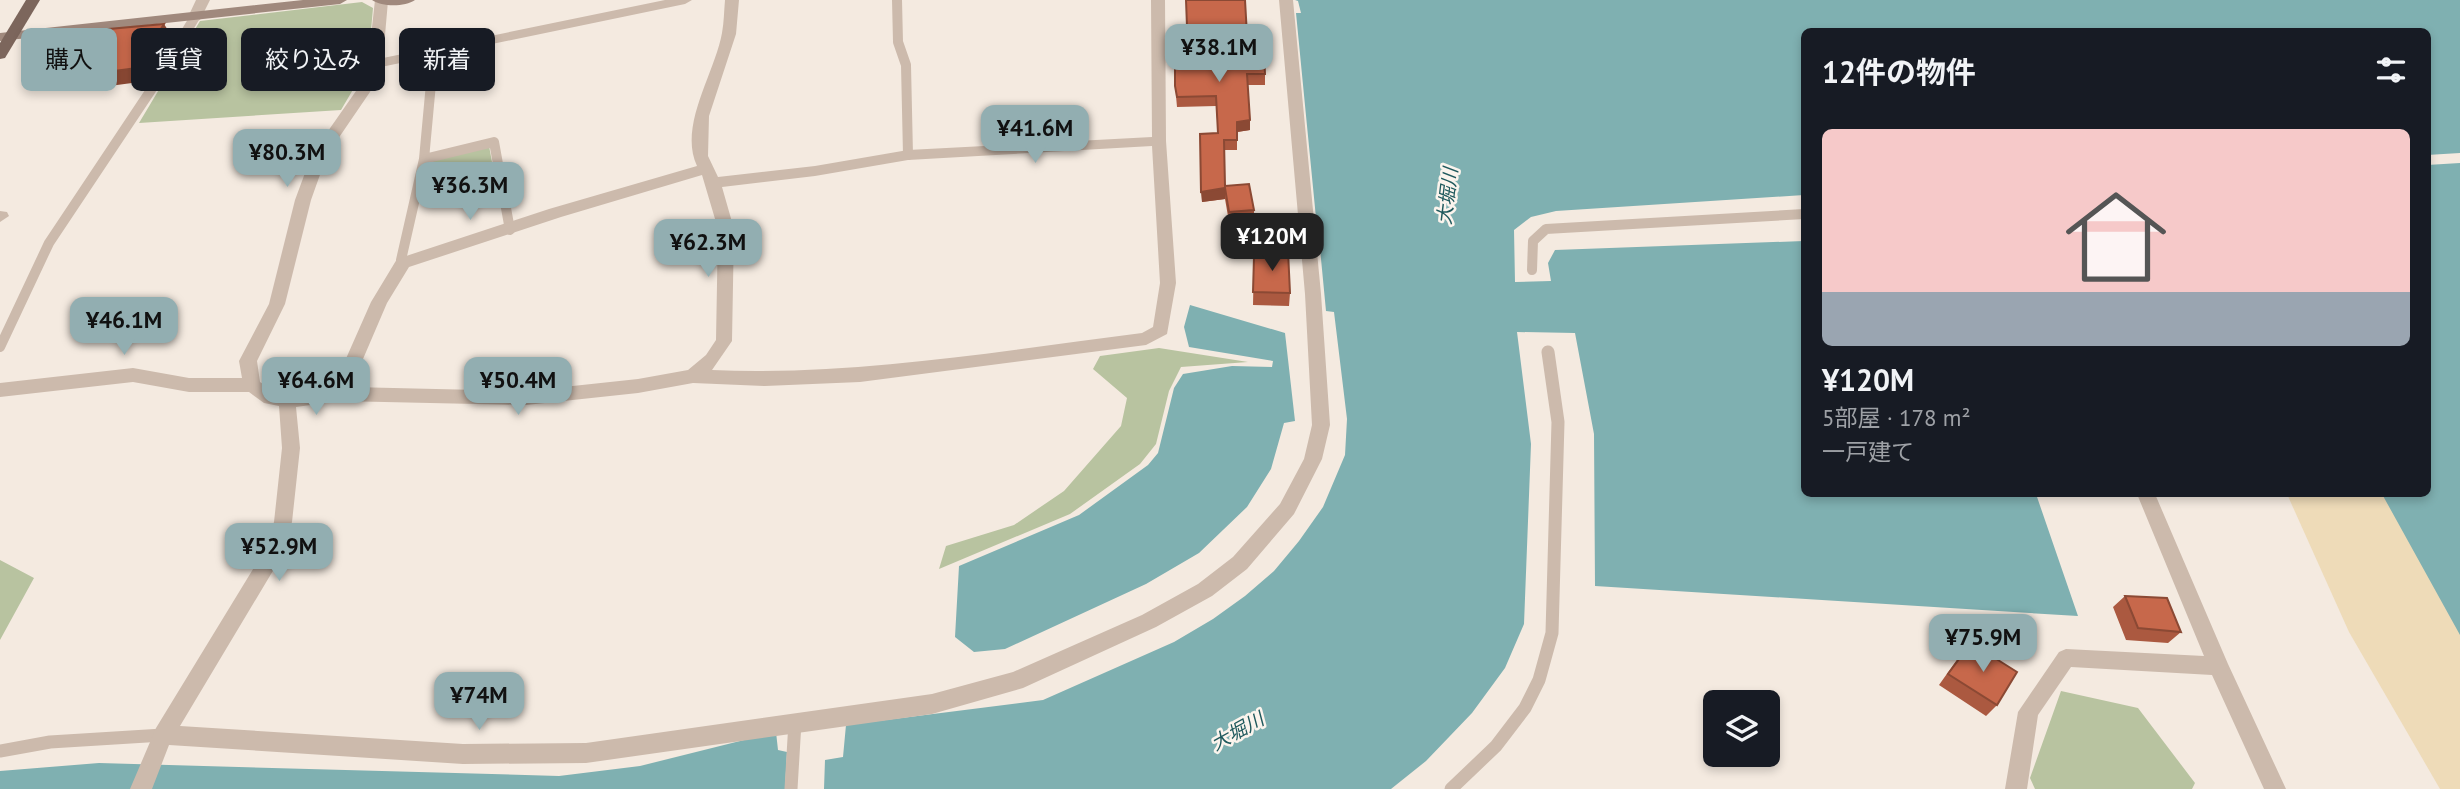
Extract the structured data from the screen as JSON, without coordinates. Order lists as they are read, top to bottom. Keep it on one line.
{"water":["大堀川"],"page":{"price":["¥38.1M","¥41.6M","¥80.3M","¥36.3M","¥120M","¥62.3M","¥46.1M","¥64.6M","¥50.4M","¥52.9M","¥75.9M","¥74M"],"chip":["購入","賃貸","絞り込み","新着"],"heading":"12件の物件","list":[{"name":"¥120M","note":"5部屋 · 178 m² · 一戸建て"}]}}
